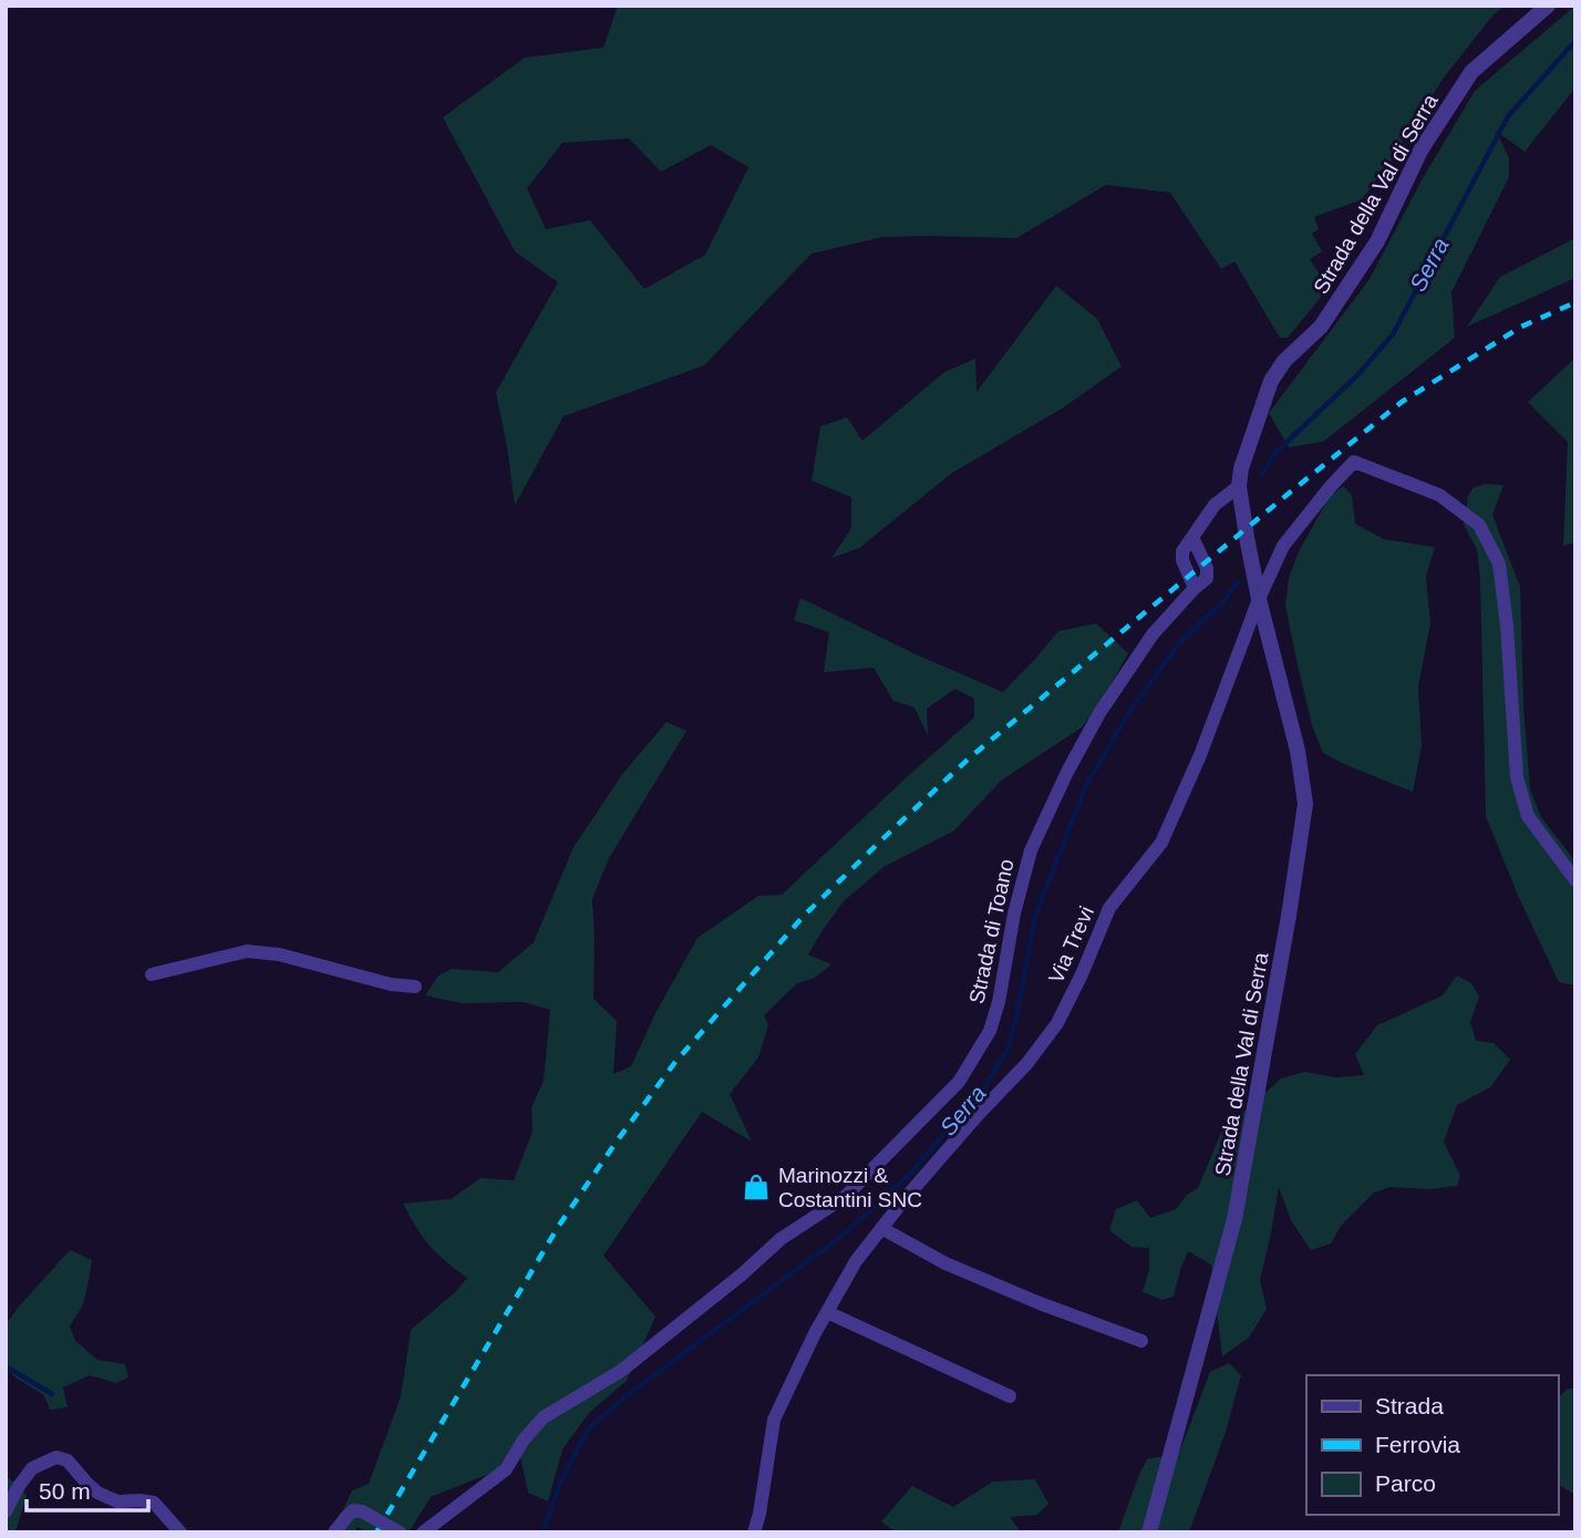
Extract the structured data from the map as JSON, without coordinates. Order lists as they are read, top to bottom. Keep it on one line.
{"streets":{"street":["Strada della Val di Serra","Strada di Toano","Via Trevi"]},"crossings":[["Strada della Val di Serra","Strada di Toano"],["Strada della Val di Serra","Via Trevi"]],"water":["Serra"],"places":{"shop":["Marinozzi & Costantini SNC"]},"legend":["Strada","Ferrovia","Parco"],"scale_bar":"50 m"}
